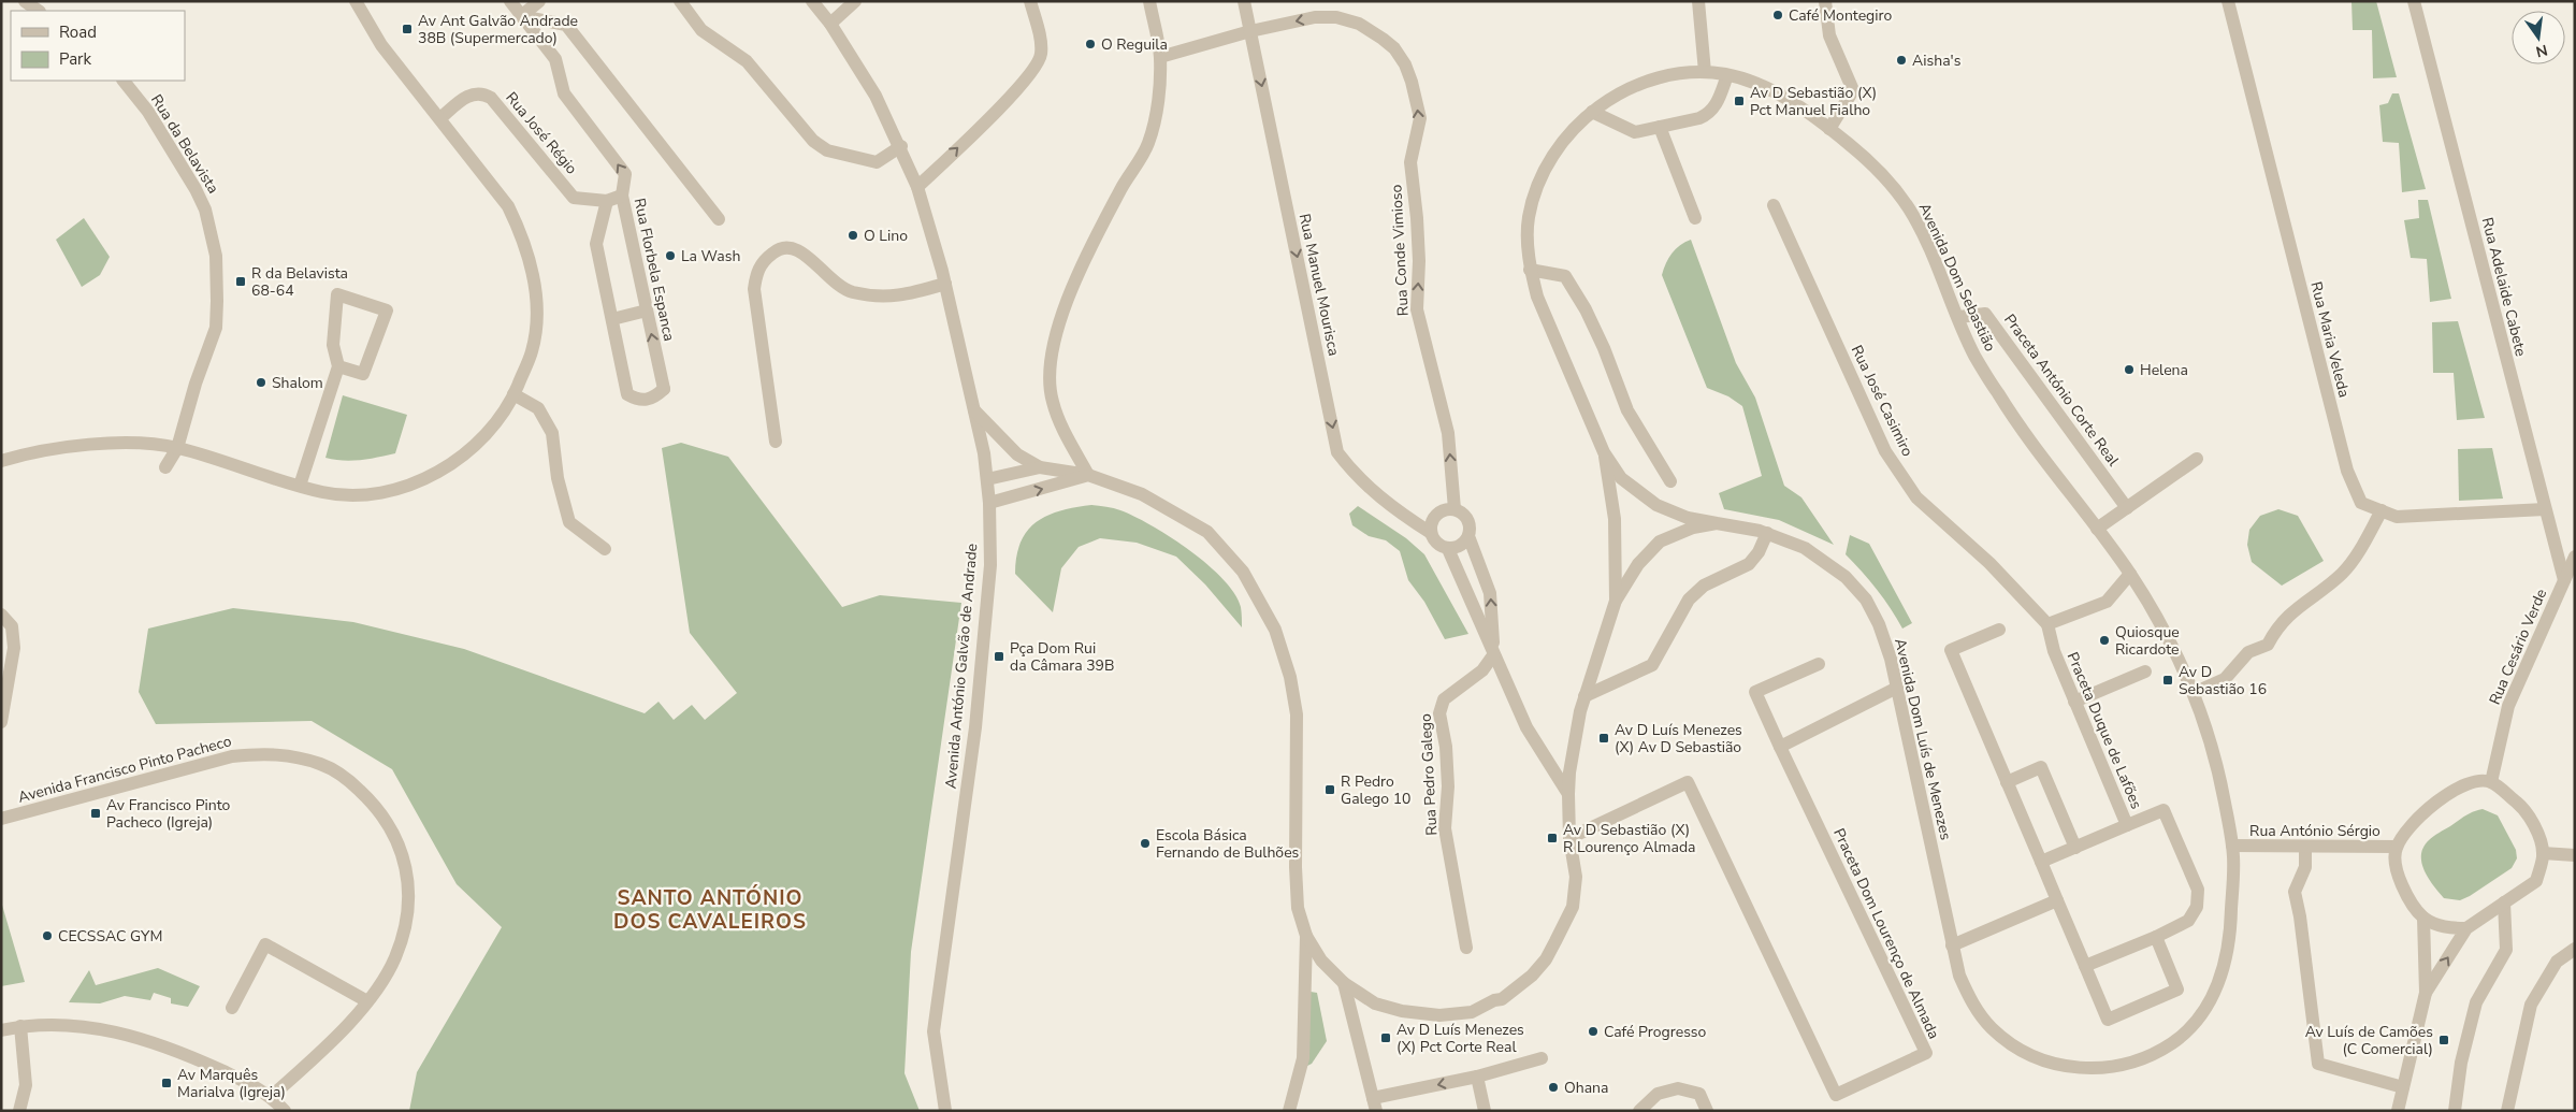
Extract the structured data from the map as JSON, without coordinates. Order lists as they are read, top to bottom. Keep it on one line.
{"streets":{"street":["Rua José Régio","Rua da Belavista","Rua Conde Vimioso","Rua Florbela Espanca","Avenida Dom Sebastião","Rua Manuel Mourisca","Rua Adelaide Cabete","Rua Maria Veleda","Praceta António Corte Real","Rua José Casimiro","Rua Cesário Verde","Avenida António Galvão de Andrade","Praceta Duque de Lafões","Avenida Dom Luís de Menezes","Avenida Francisco Pinto Pacheco","Rua Pedro Galego","Rua António Sérgio","Praceta Dom Lourenço de Almada"]},"crossings":[["Rua José Régio","Rua Florbela Espanca"],["Rua Conde Vimioso","Rua Manuel Mourisca"],["Rua Conde Vimioso","Avenida Dom Luís de Menezes"],["Rua Conde Vimioso","Rua Pedro Galego"],["Avenida Dom Sebastião","Praceta António Corte Real"],["Avenida Dom Sebastião","Avenida Dom Luís de Menezes"],["Avenida Dom Sebastião","Rua António Sérgio"],["Rua Adelaide Cabete","Rua Maria Veleda"],["Rua Adelaide Cabete","Rua Cesário Verde"],["Rua José Casimiro","Praceta Duque de Lafões"],["Rua Cesário Verde","Rua António Sérgio"],["Avenida António Galvão de Andrade","Avenida Dom Luís de Menezes"],["Avenida Dom Luís de Menezes","Rua António Sérgio"],["Avenida Dom Luís de Menezes","Praceta Dom Lourenço de Almada"]],"one_way":["Rua Conde Vimioso","Rua Manuel Mourisca"],"districts":["SANTO ANTÓNIO DOS CAVALEIROS"],"places":{"other":["Café Montegiro","O Reguila","Aisha's","O Lino","La Wash","Helena","Shalom","Quiosque Ricardote","Escola Básica Fernando de Bulhões","CECSSAC GYM","Café Progresso","Ohana"],"transit":["Av Ant Galvão Andrade 38B (Supermercado)","Av D Sebastião (X) Pct Manuel Fialho","R da Belavista 68-64","Pça Dom Rui da Câmara 39B","Av D Sebastião 16","Av D Luís Menezes (X) Av D Sebastião","R Pedro Galego 10","Av Francisco Pinto Pacheco (Igreja)","Av D Sebastião (X) R Lourenço Almada","Av D Luís Menezes (X) Pct Corte Real","Av Luís de Camões (C Comercial)","Av Marquês Marialva (Igreja)"]},"legend":["Road","Park"],"north":"bottom"}
